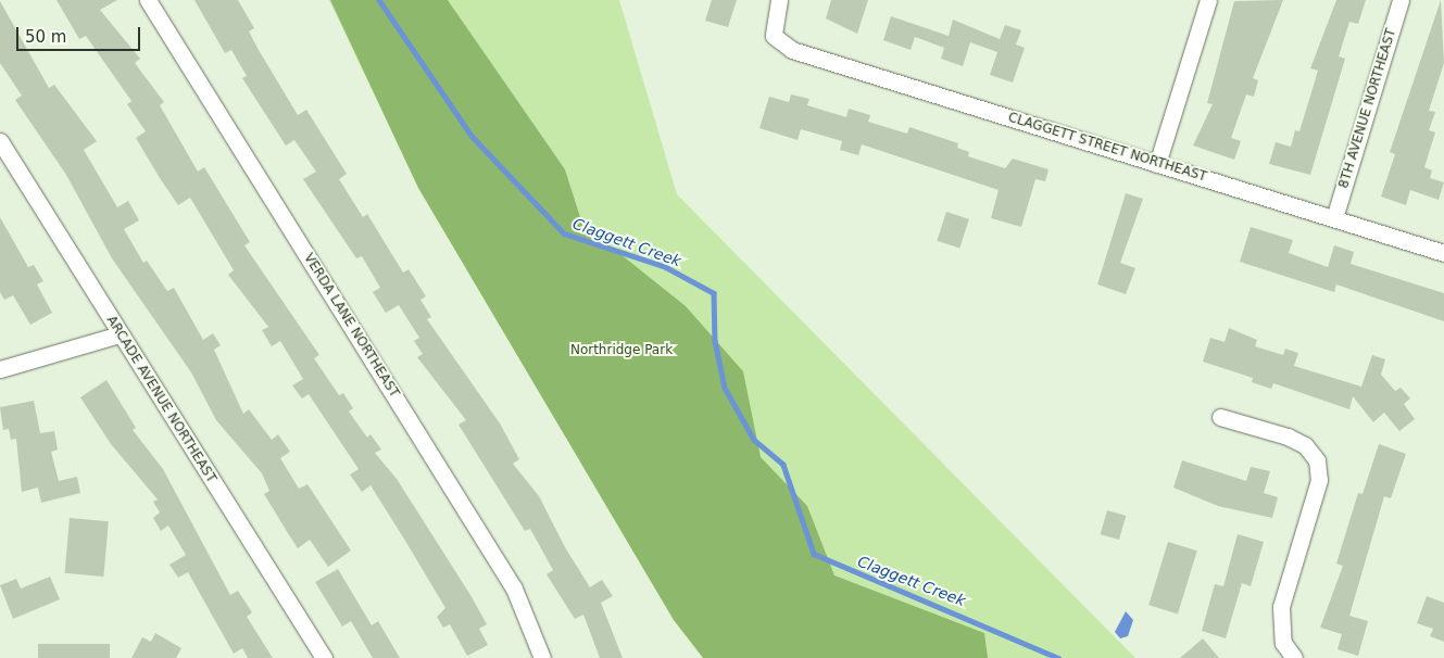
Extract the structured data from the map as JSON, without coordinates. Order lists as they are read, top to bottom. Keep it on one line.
{"streets":{"street":["8TH AVENUE NORTHEAST","CLAGGETT STREET NORTHEAST","VERDA LANE NORTHEAST","ARCADE AVENUE NORTHEAST"]},"crossings":[["8TH AVENUE NORTHEAST","CLAGGETT STREET NORTHEAST"]],"water":["Claggett Creek"],"parks":["Northridge Park"],"scale_bar":"50 m"}
